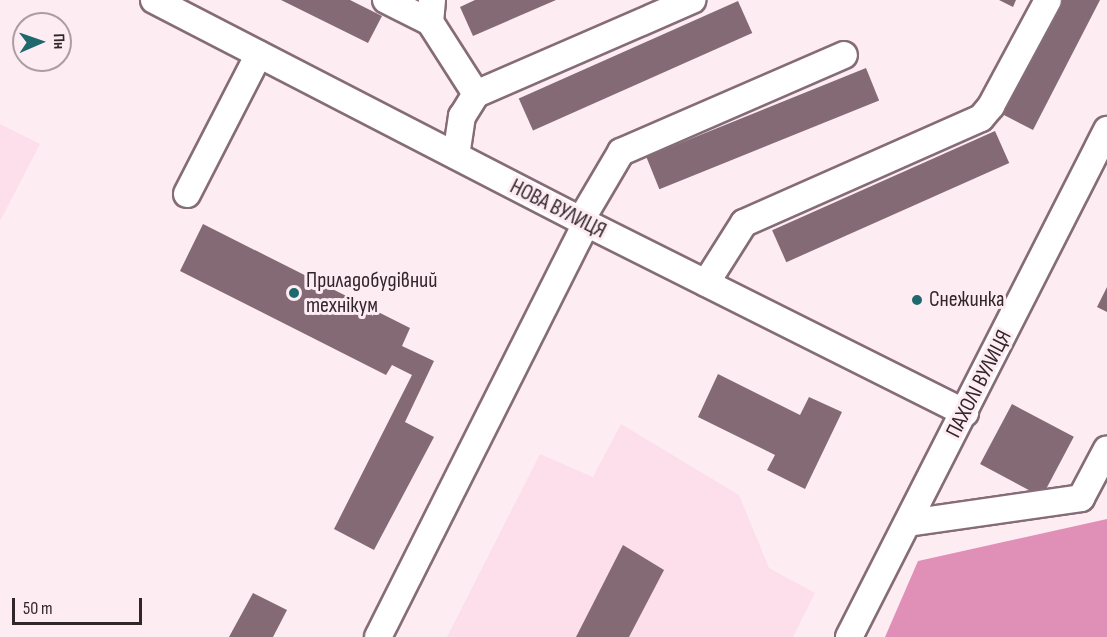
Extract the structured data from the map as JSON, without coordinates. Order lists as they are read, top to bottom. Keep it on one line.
{"streets":{"street":["НОВА ВУЛИЦЯ","ПАХОЛІ ВУЛИЦЯ"]},"crossings":[["НОВА ВУЛИЦЯ","ПАХОЛІ ВУЛИЦЯ"]],"places":["Приладобудівний технікум","Снежинка"],"scale_bar":"50 m","north":"right"}
